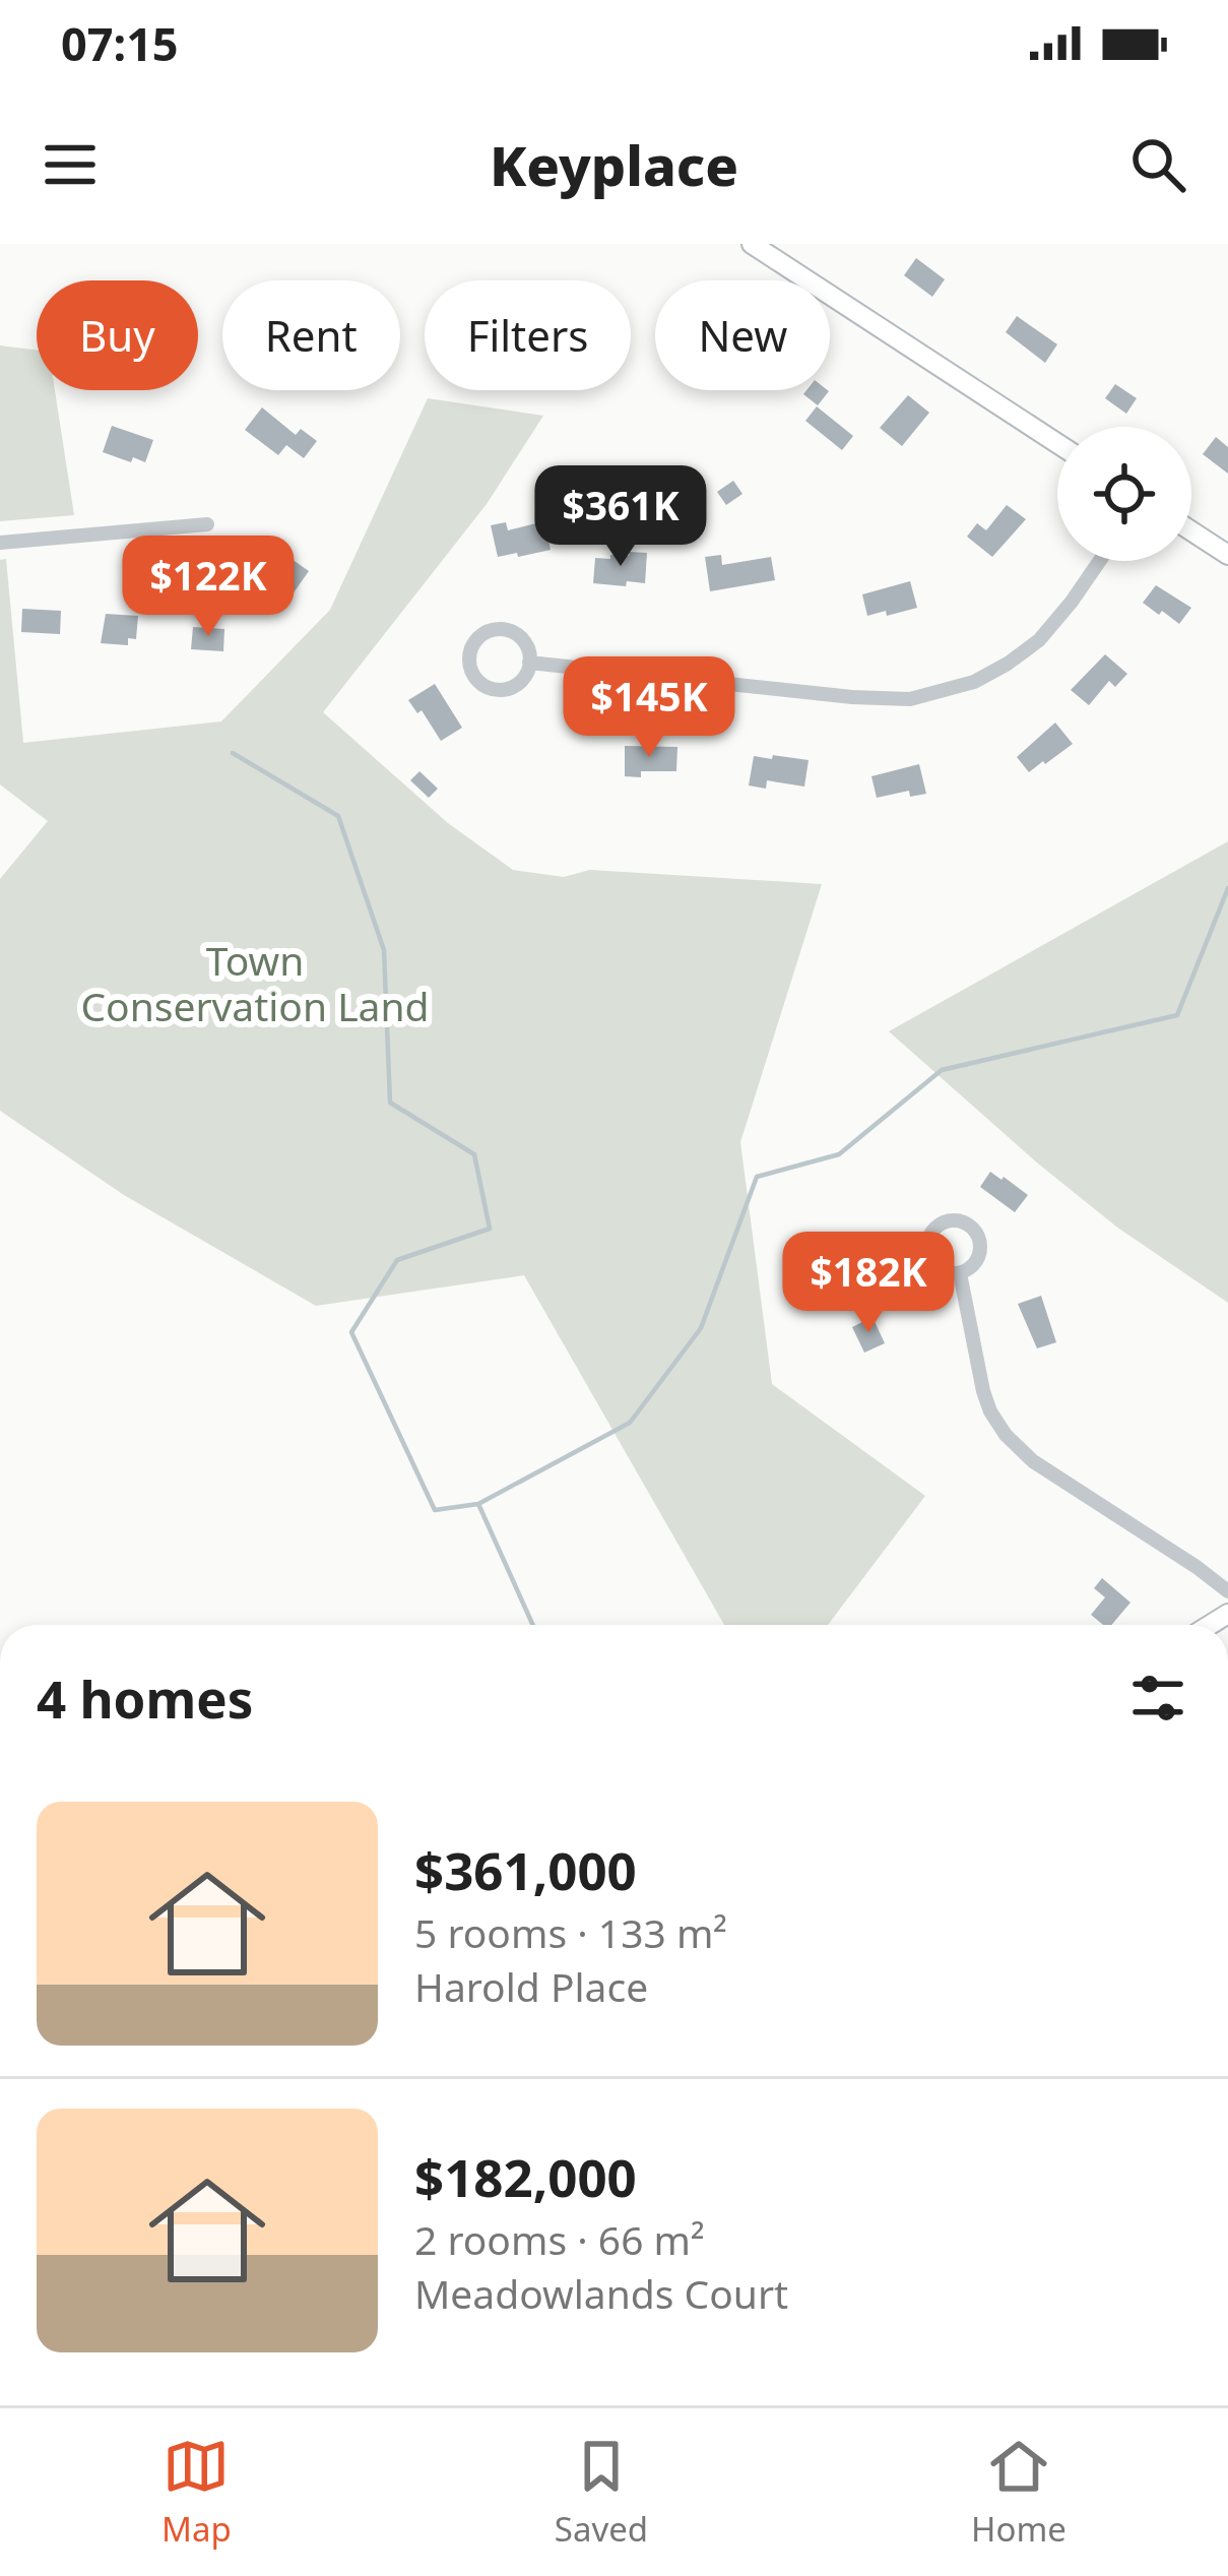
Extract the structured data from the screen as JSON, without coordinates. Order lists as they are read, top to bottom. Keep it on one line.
{"parks":["Town Conservation Land"],"page":{"status":"07:15","header":"Keyplace","chip":["Buy","Rent","Filters","New"],"price":["$361K","$122K","$145K","$182K"],"heading":"4 homes","list":[{"name":"$361,000","note":"5 rooms · 133 m² · Harold Place"},{"name":"$182,000","note":"2 rooms · 66 m² · Meadowlands Court"}],"tabs":["Map","Saved","Home"]}}
